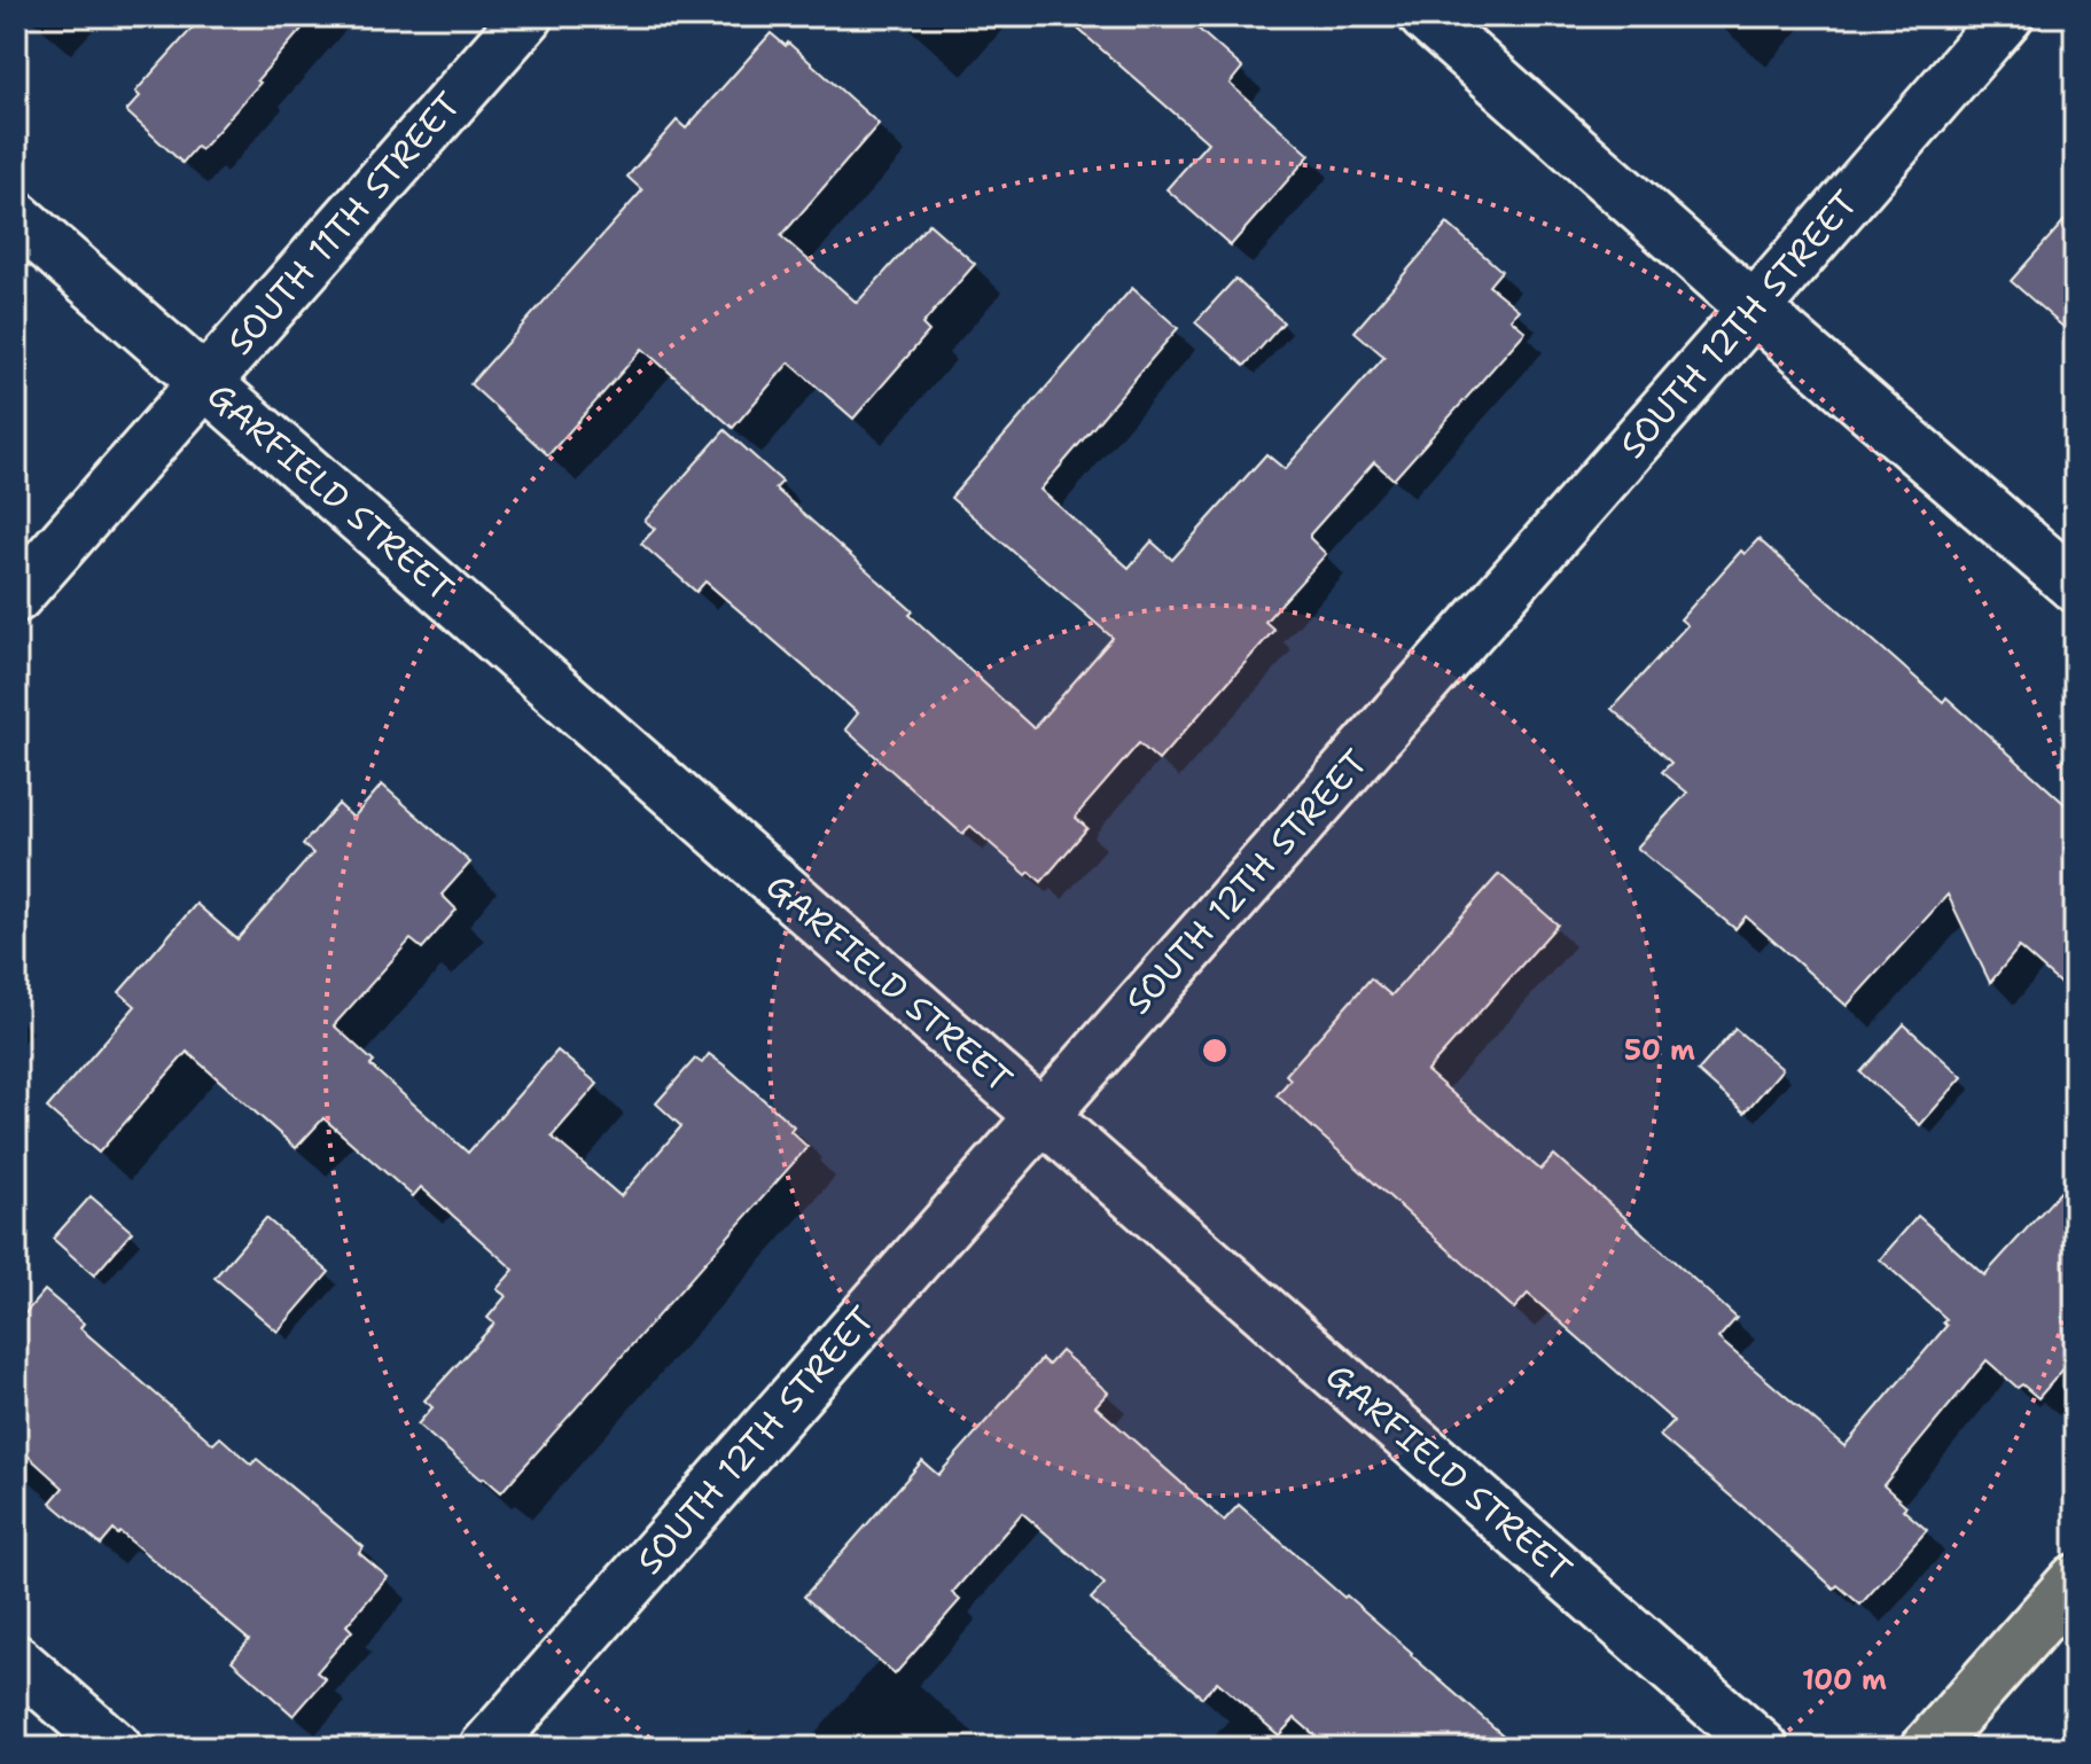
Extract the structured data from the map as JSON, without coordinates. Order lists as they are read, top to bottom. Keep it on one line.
{"streets":{"street":["SOUTH 11TH STREET","SOUTH 12TH STREET","GARFIELD STREET"]},"crossings":[["SOUTH 11TH STREET","GARFIELD STREET"],["SOUTH 12TH STREET","GARFIELD STREET"]],"rings":["50 m","100 m"]}
